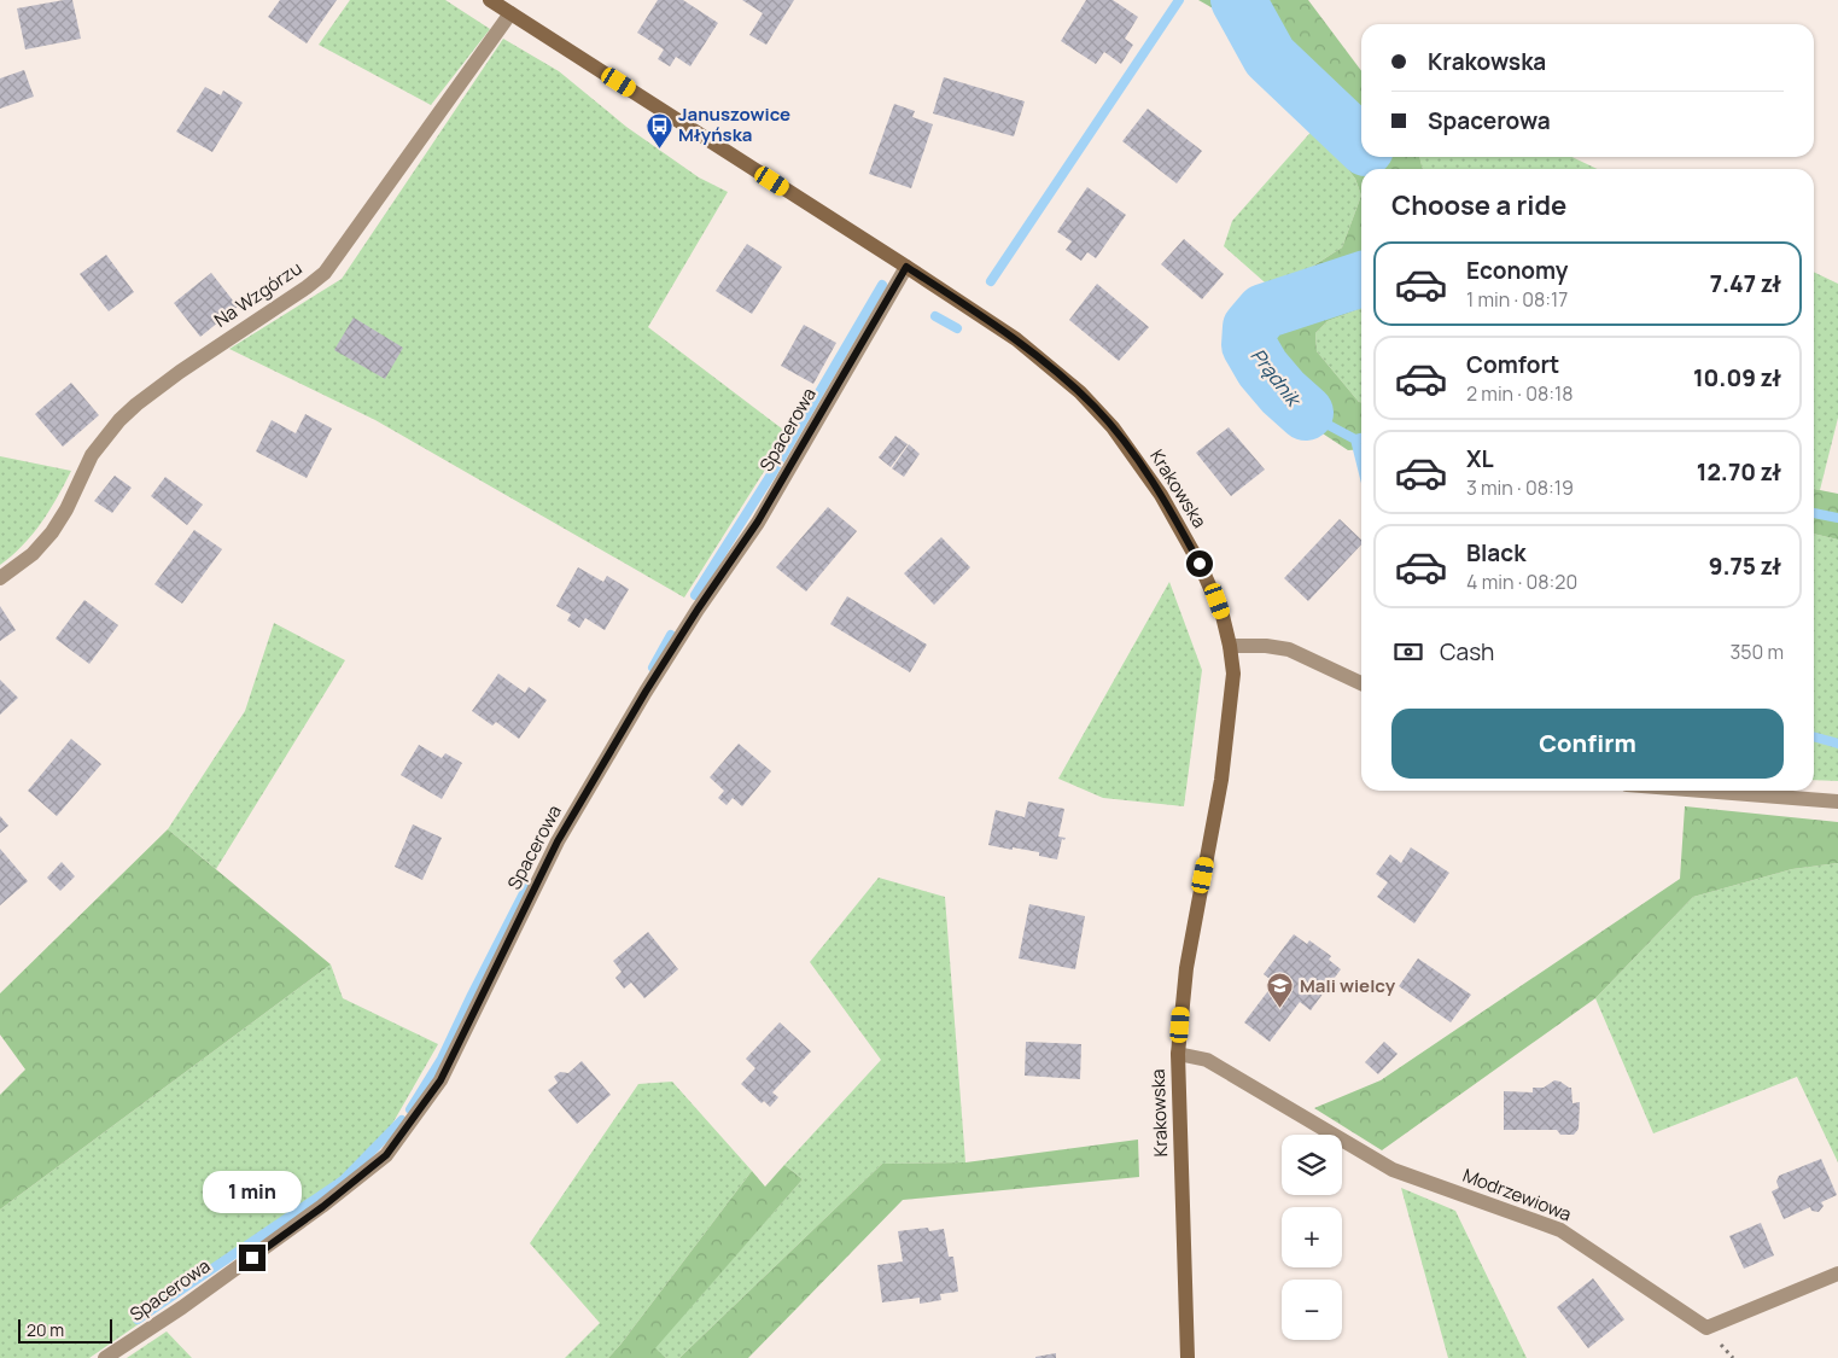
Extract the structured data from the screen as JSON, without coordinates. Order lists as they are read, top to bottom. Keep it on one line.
{"streets":{"main road":["Krakowska"],"street":["Na Wzgórzu","Spacerowa","Modrzewiowa"]},"crossings":[["Na Wzgórzu","Krakowska"],["Spacerowa","Krakowska"],["Krakowska","Modrzewiowa"]],"water":["Prądnik"],"places":{"bus stop":["Januszowice Młyńska"],"school or university":["Mali wielcy"]},"scale_bar":"20 m","page":{"banner":["Krakowska","Spacerowa"],"heading":"Choose a ride","list":[{"name":"Economy","note":"1 min · 08:17","value":"7.47 zł"},{"name":"Comfort","note":"2 min · 08:18","value":"10.09 zł"},{"name":"XL","note":"3 min · 08:19","value":"12.70 zł"},{"name":"Black","note":"4 min · 08:20","value":"9.75 zł"}],"pay":["Cash","350 m"],"buttons":"Confirm","map_buttons":["+","−"],"bubble":"1 min","scale":"20 m"}}
